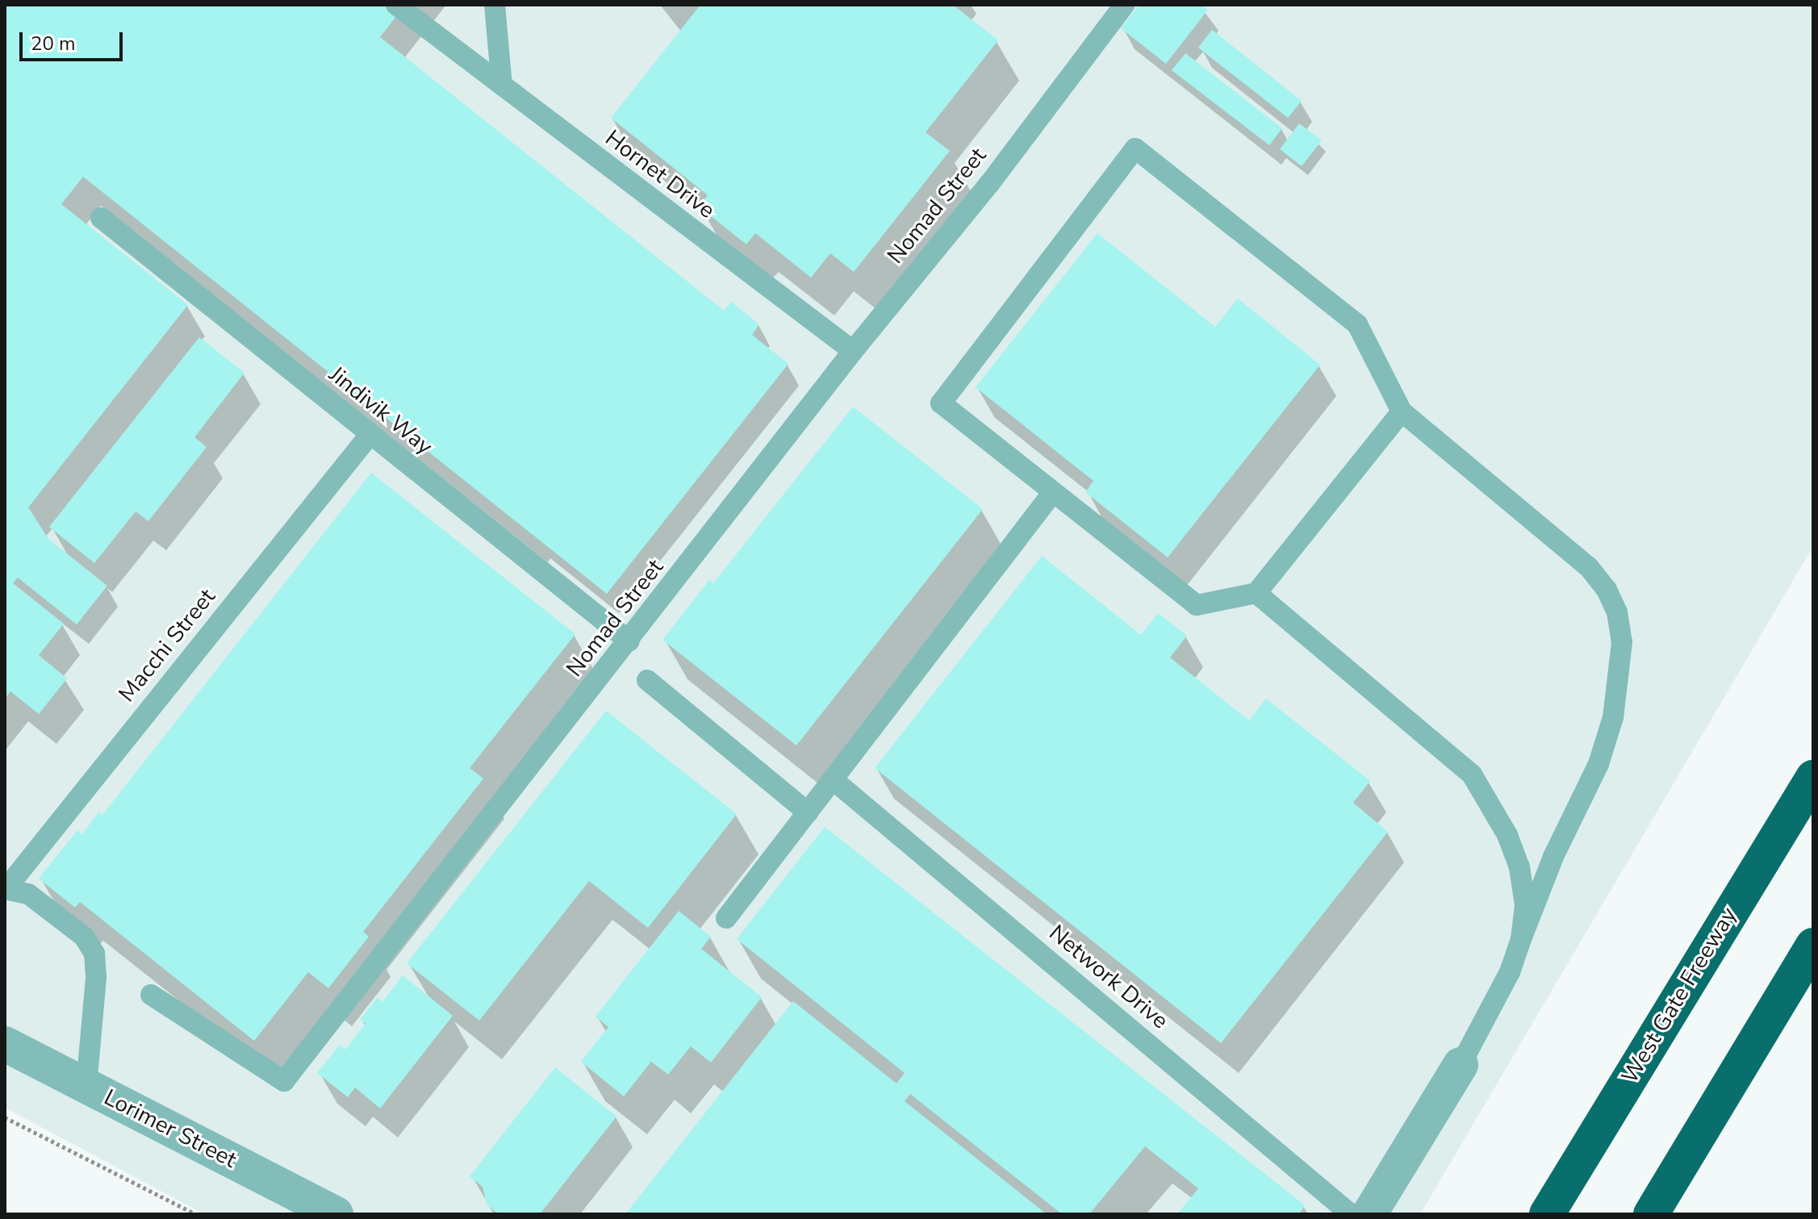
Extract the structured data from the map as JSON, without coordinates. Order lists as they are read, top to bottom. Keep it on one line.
{"streets":{"highway":["West Gate Freeway"],"street":["Lorimer Street"],"lane":["Hornet Drive","Nomad Street","Jindivik Way","Macchi Street","Network Drive"]},"crossings":[["Hornet Drive","Nomad Street"],["Nomad Street","Jindivik Way"],["Jindivik Way","Macchi Street"],["Macchi Street","Lorimer Street"]],"scale_bar":"20 m"}
